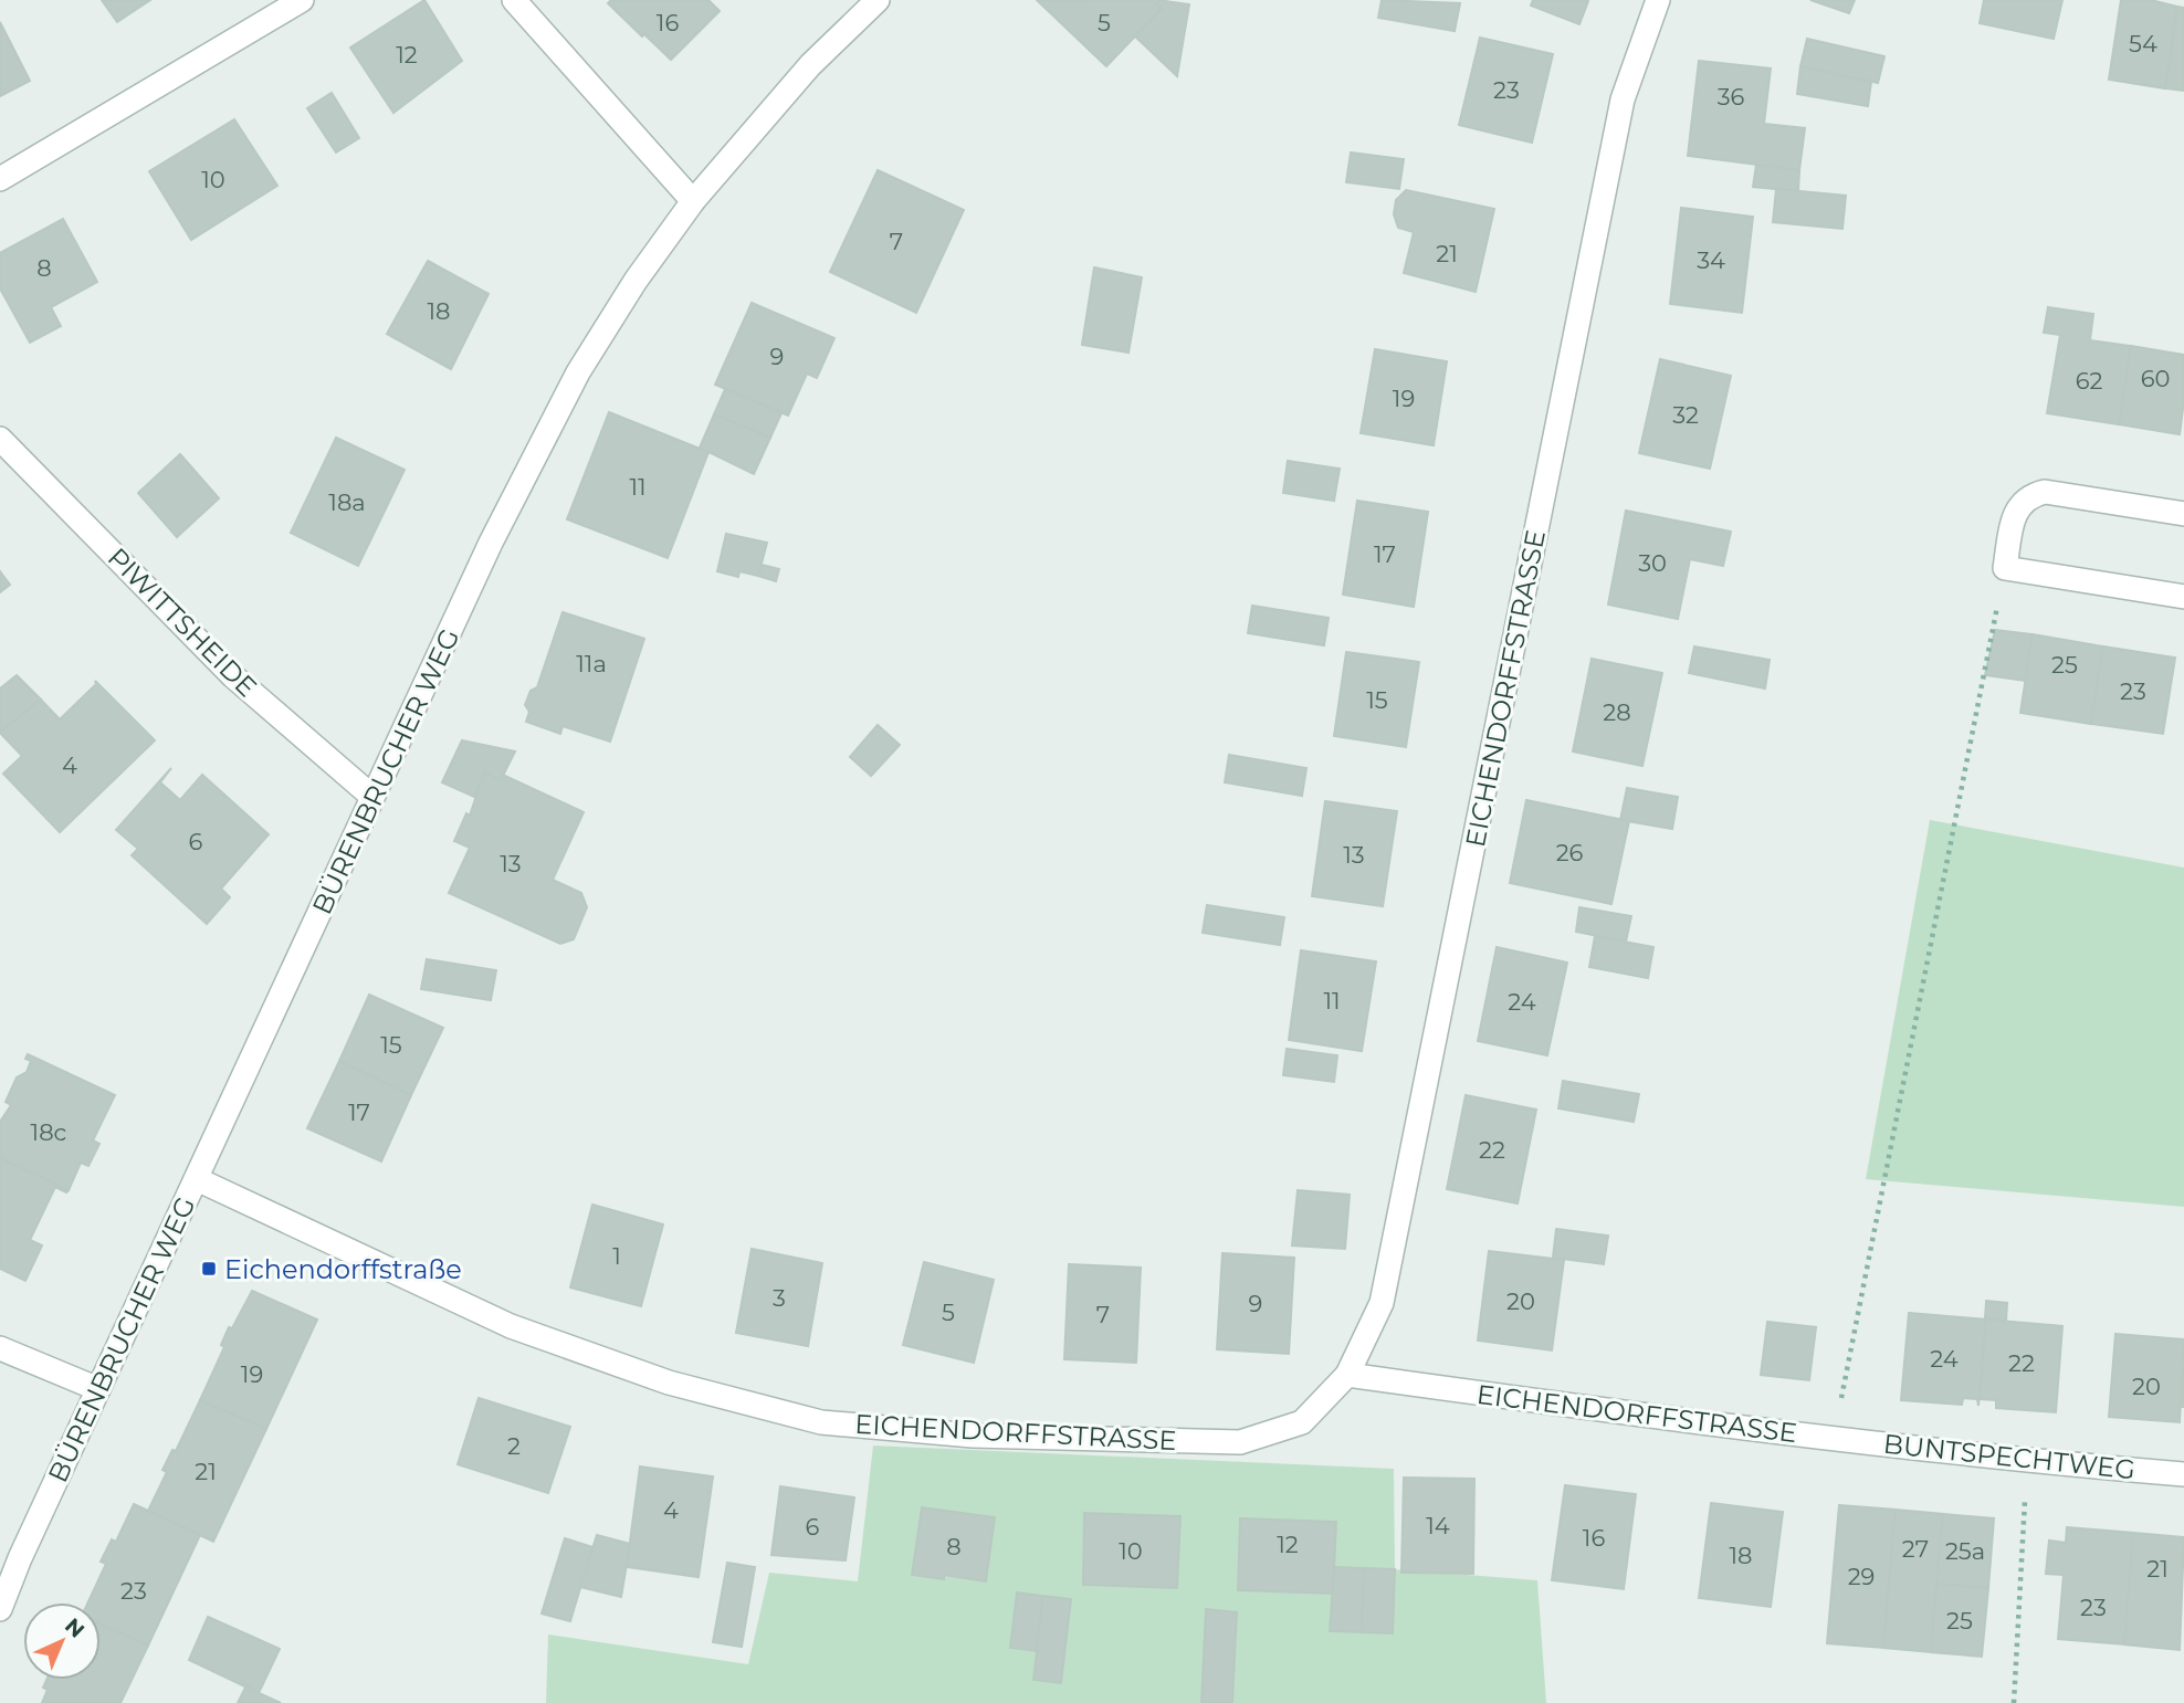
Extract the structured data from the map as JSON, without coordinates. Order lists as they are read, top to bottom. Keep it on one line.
{"streets":{"street":["PIWITTSHEIDE","EICHENDORFFSTRASSE","BÜRENBRUCHER WEG","BUNTSPECHTWEG"]},"crossings":[["PIWITTSHEIDE","BÜRENBRUCHER WEG"],["EICHENDORFFSTRASSE","BÜRENBRUCHER WEG"],["EICHENDORFFSTRASSE","BUNTSPECHTWEG"]],"places":{"transit":["Eichendorffstraße"]},"house_numbers":["16","5","54","12","23","36","10","7","21","34","8","18","9","60","62","19","32","11","18a","17","30","11a","25","23","15","28","4","6","26","13","13","11","24","15","17","18c","22","1","3","20","9","5","7","24","22","19","20","2","21","4","14","6","16","12","8","27","10","25a","18","21","29","23","23","25"],"north":"top right"}
